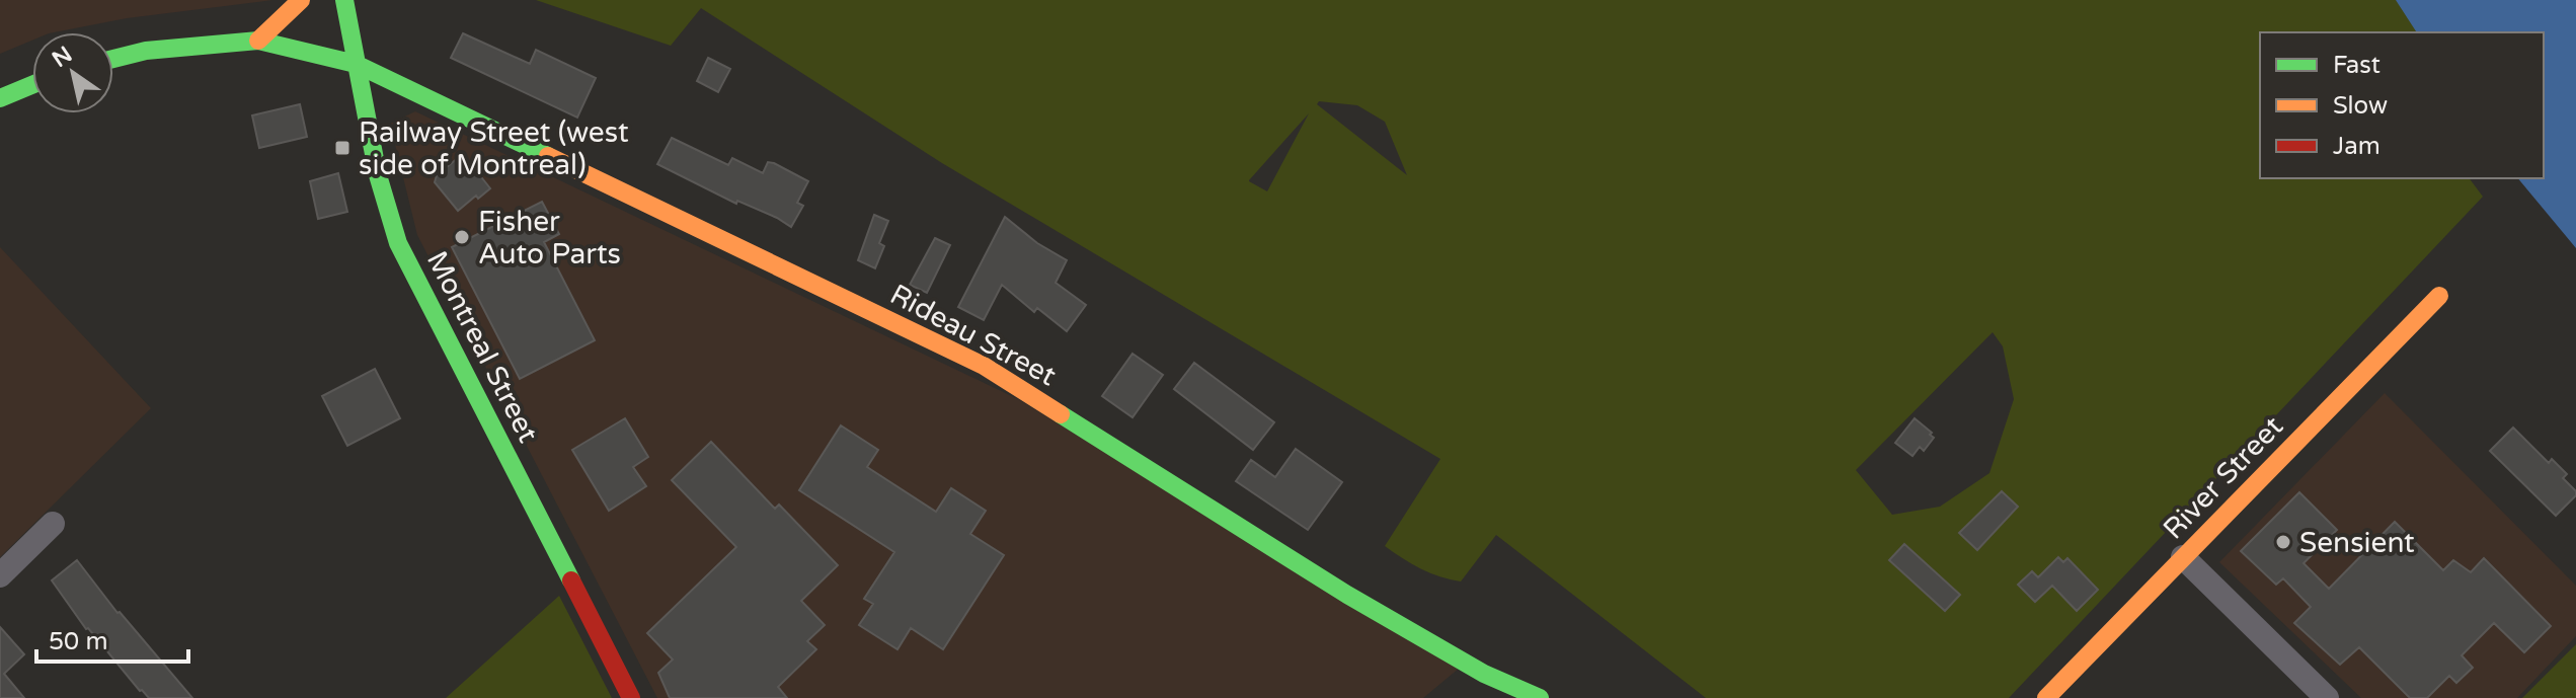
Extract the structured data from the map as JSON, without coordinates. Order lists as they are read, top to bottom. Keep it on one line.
{"streets":{"street":["Rideau Street","Montreal Street","River Street"]},"crossings":[["Rideau Street","Montreal Street"]],"places":{"transit":["Railway Street (west side of Montreal)"],"other":["Fisher Auto Parts","Sensient"]},"legend":["Fast","Slow","Jam"],"scale_bar":"50 m","north":"top left"}
